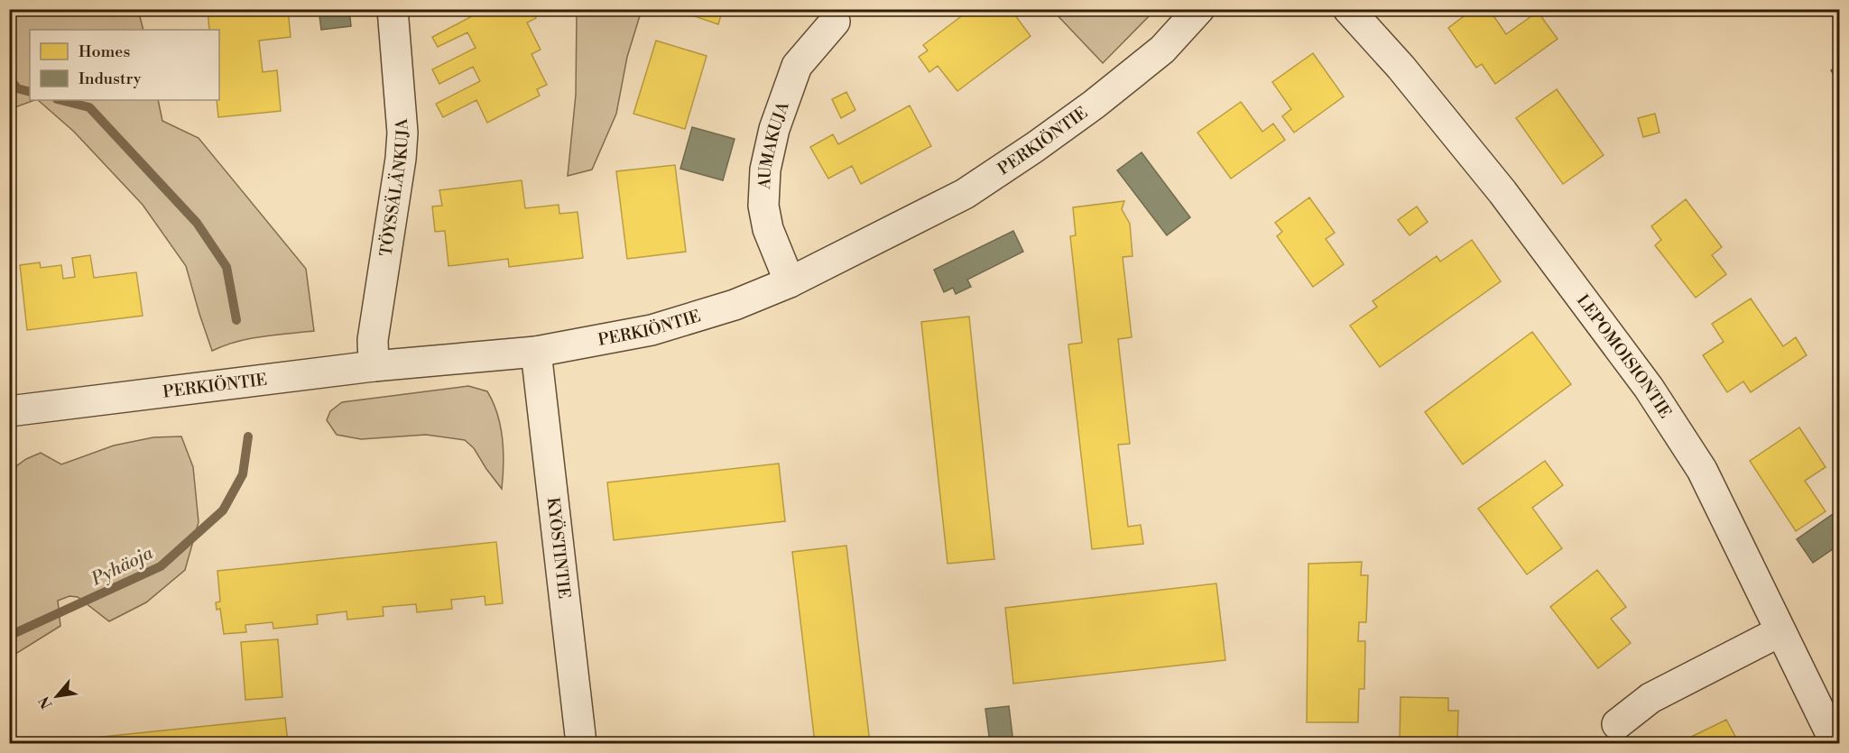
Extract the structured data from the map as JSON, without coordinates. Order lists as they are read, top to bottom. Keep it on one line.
{"streets":{"street":["PERKIÖNTIE","AUMAKUJA","TÖYSSÄLÄNKUJA","LEPOMOISIONTIE","KYÖSTINTIE"]},"crossings":[["PERKIÖNTIE","AUMAKUJA"],["PERKIÖNTIE","TÖYSSÄLÄNKUJA"],["PERKIÖNTIE","KYÖSTINTIE"]],"water":["Pyhäoja"],"legend":["Homes","Industry"],"north":"bottom left"}
